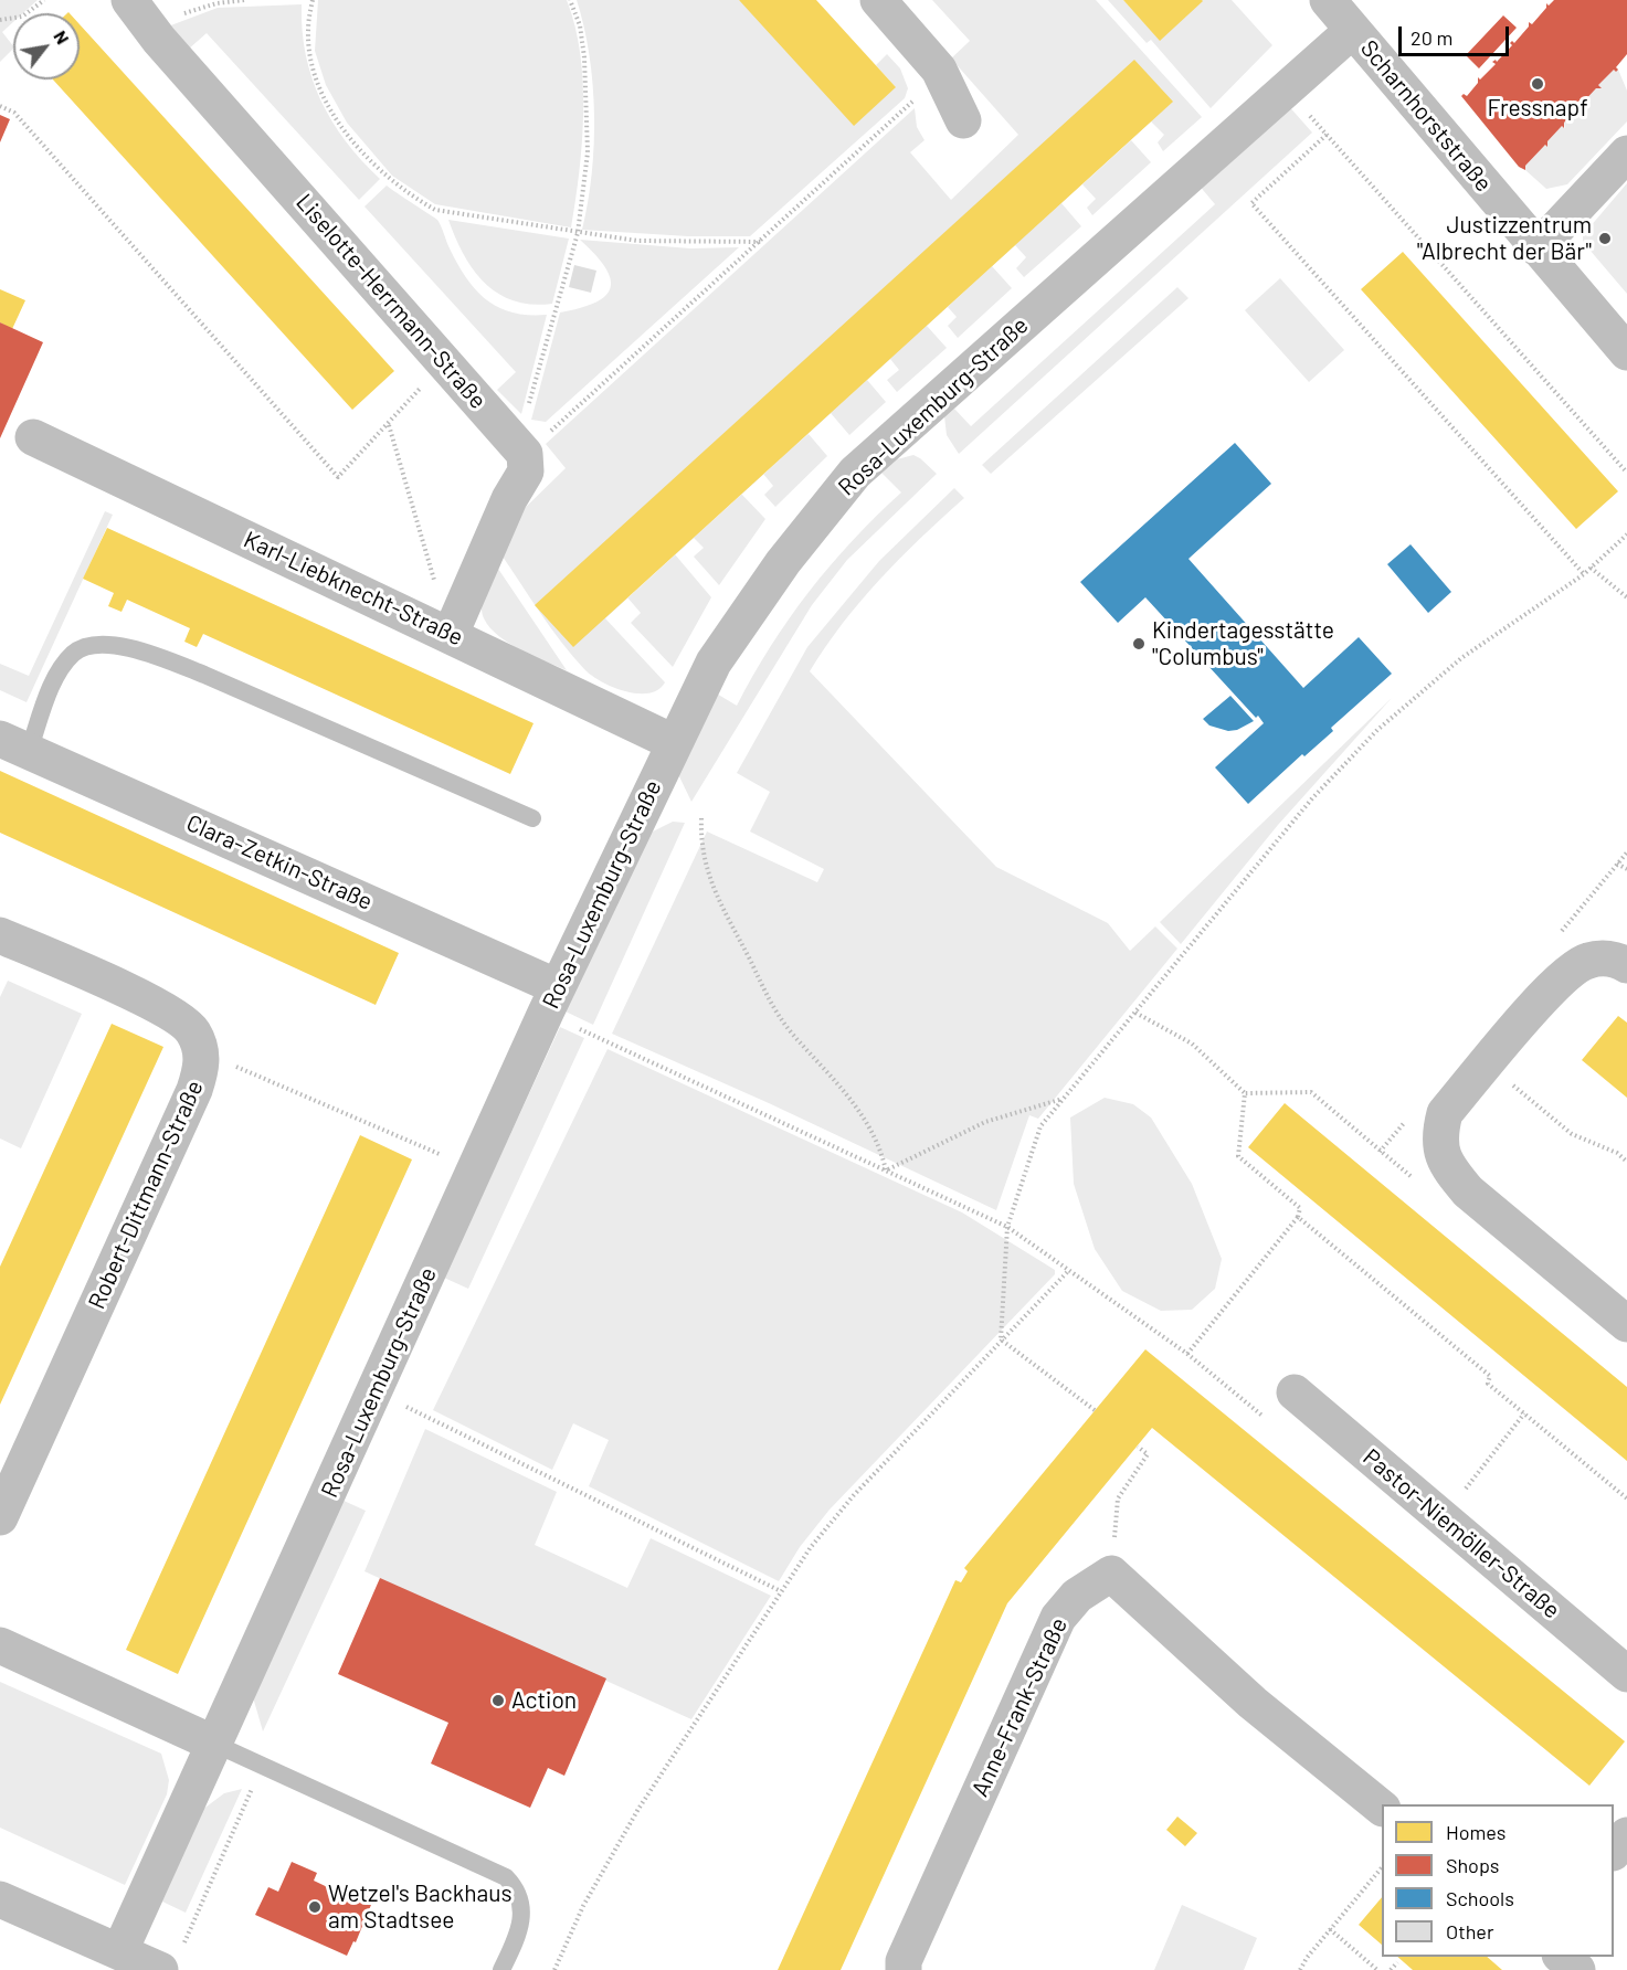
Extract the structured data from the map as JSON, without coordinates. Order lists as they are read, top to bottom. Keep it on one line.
{"streets":{"street":["Scharnhorststraße","Liselotte-Herrmann-Straße","Rosa-Luxemburg-Straße","Karl-Liebknecht-Straße","Clara-Zetkin-Straße","Robert-Dittmann-Straße","Pastor-Niemöller-Straße","Anne-Frank-Straße"]},"crossings":[["Scharnhorststraße","Rosa-Luxemburg-Straße"],["Rosa-Luxemburg-Straße","Karl-Liebknecht-Straße"],["Rosa-Luxemburg-Straße","Clara-Zetkin-Straße"]],"places":["Fressnapf","Justizzentrum \"Albrecht der Bär\"","Kindertagesstätte \"Columbus\"","Action","Wetzel's Backhaus am Stadtsee"],"legend":["Homes","Shops","Schools","Other"],"scale_bar":"20 m","north":"top right"}
